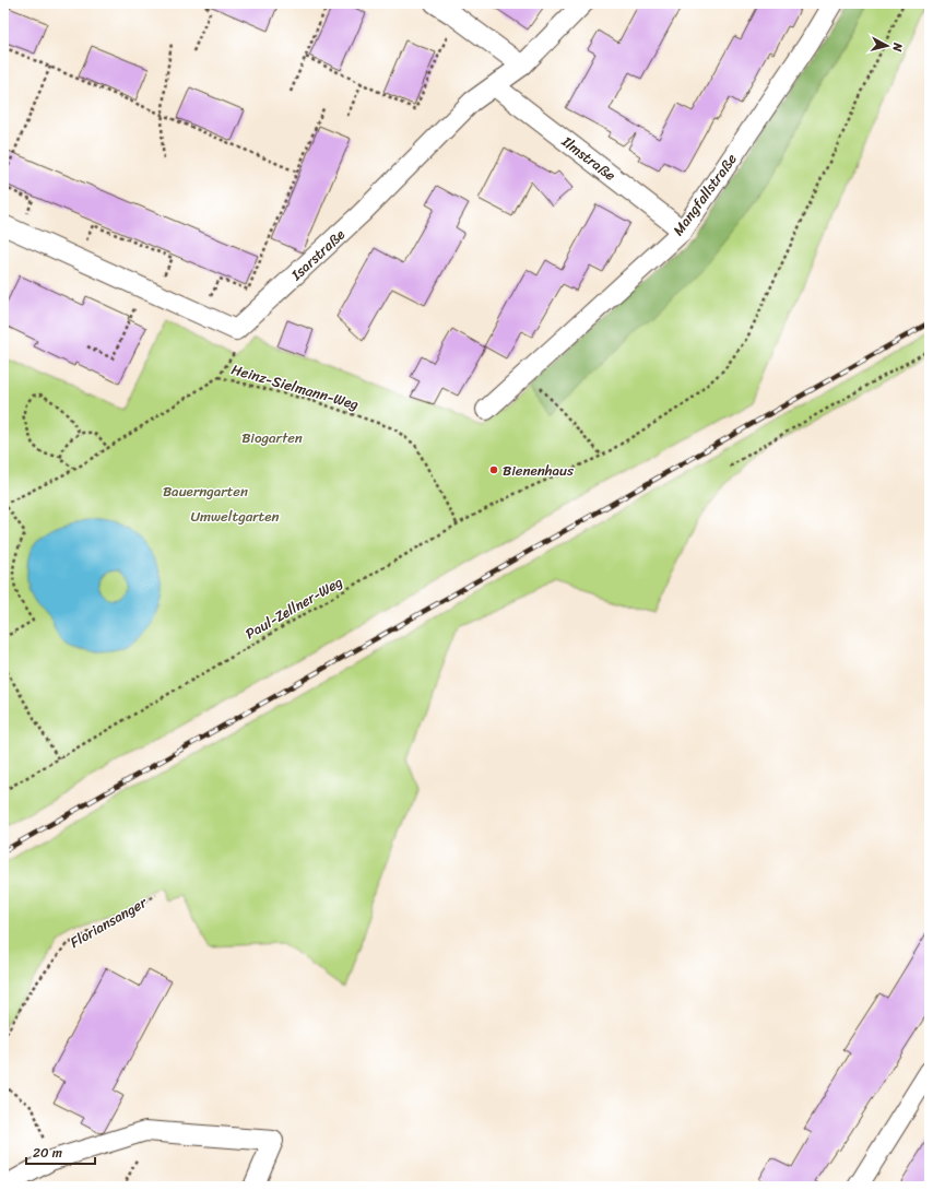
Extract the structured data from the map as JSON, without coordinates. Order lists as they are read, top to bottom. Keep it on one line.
{"streets":{"street":["Ilmstraße","Mangfallstraße","Isarstraße"],"path":["Heinz-Sielmann-Weg","Paul-Zellner-Weg","Floriansanger"]},"crossings":[["Ilmstraße","Mangfallstraße"],["Ilmstraße","Isarstraße"],["Heinz-Sielmann-Weg","Paul-Zellner-Weg"]],"parks":["Biogarten","Bauerngarten","Umweltgarten"],"places":["Bienenhaus"],"scale_bar":"20 m","north":"right"}
